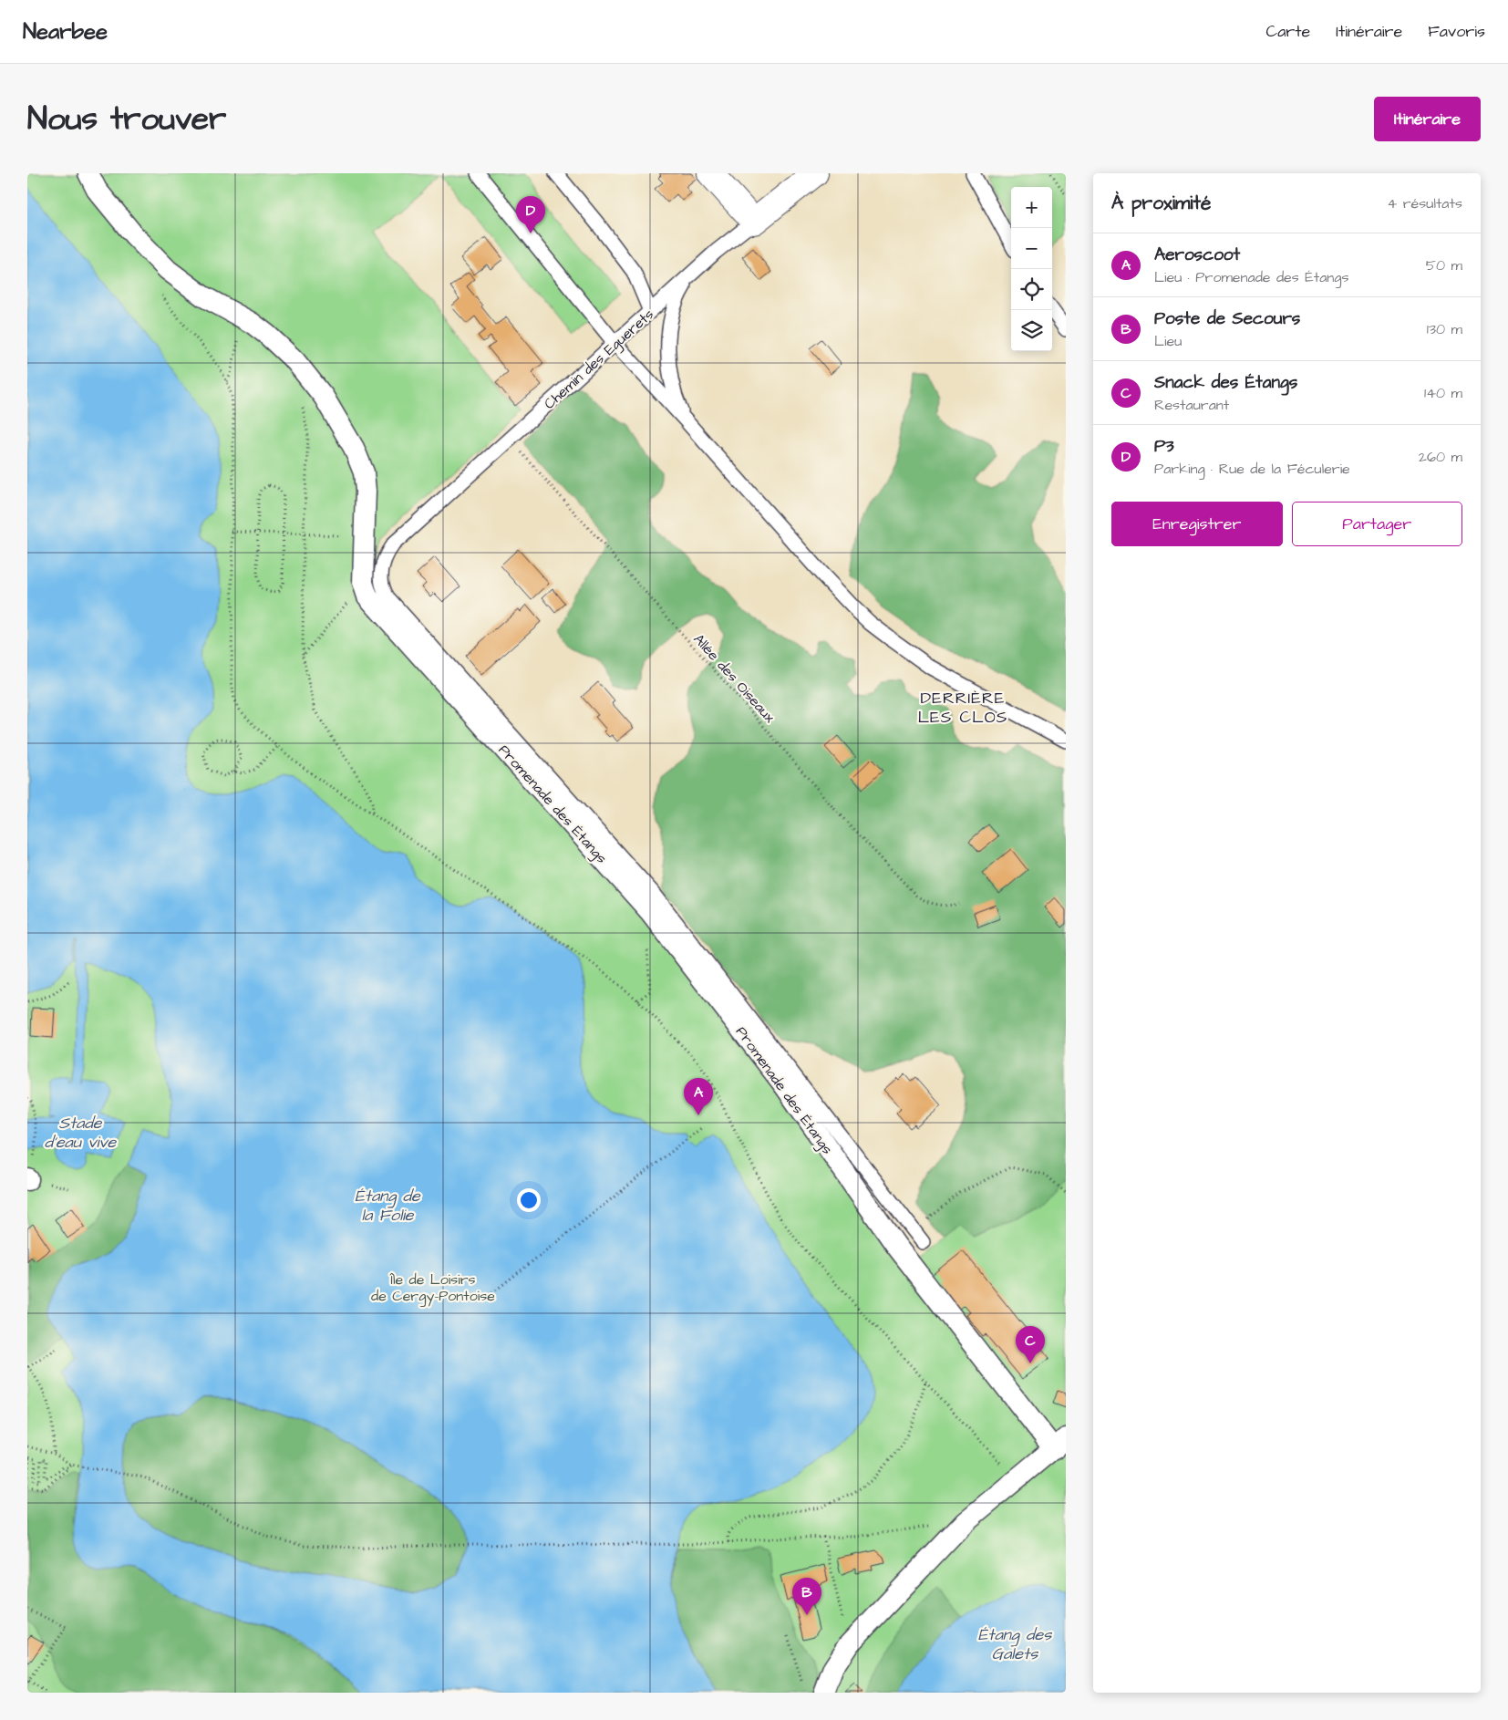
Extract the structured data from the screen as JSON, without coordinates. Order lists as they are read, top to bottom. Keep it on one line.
{"streets":{"street":["Chemin des Eguerets","Promenade des Étangs"],"path":["Allée des Oiseaux"]},"crossings":[["Chemin des Eguerets","Allée des Oiseaux"],["Chemin des Eguerets","Promenade des Étangs"]],"districts":["DERRIÈRE LES CLOS"],"water":["Stade d'eau vive","Étang de la Folie","Étang des Galets"],"parks":["Île de Loisirs de Cergy-Pontoise"],"page":{"header":"Nearbee","nav":["Carte","Itinéraire","Favoris"],"title":"Nous trouver","buttons":["Itinéraire",["Enregistrer","Partager"]],"heading":["À proximité","4 résultats"],"map_buttons":["+","−"],"pins":["D","A","C","B"],"list":[{"mark":"A","name":"Aeroscoot","note":"Lieu · Promenade des Étangs","value":"50 m"},{"mark":"B","name":"Poste de Secours","note":"Lieu","value":"130 m"},{"mark":"C","name":"Snack des Étangs","note":"Restaurant","value":"140 m"},{"mark":"D","name":"P3","note":"Parking · Rue de la Féculerie","value":"260 m"}]}}
